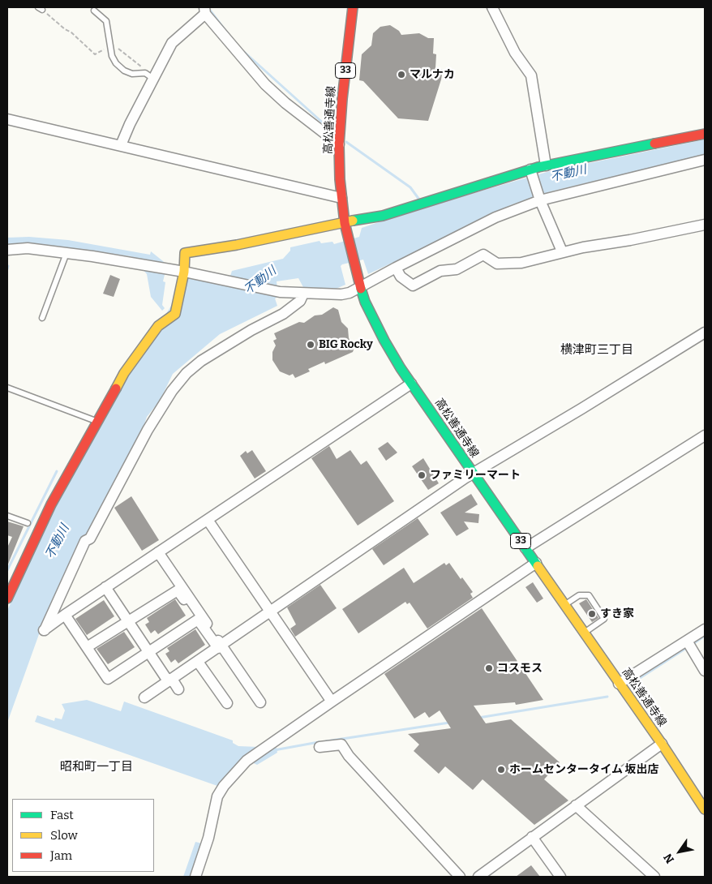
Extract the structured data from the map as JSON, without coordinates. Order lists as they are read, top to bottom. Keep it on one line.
{"streets":{"street":["33","高松善通寺線"]},"districts":["横津町三丁目","昭和町一丁目"],"water":["不動川"],"places":["マルナカ","BIG Rocky","ファミリーマート","すき家","コスモス","ホームセンタータイム 坂出店"],"legend":["Fast","Slow","Jam"],"north":"bottom left"}
